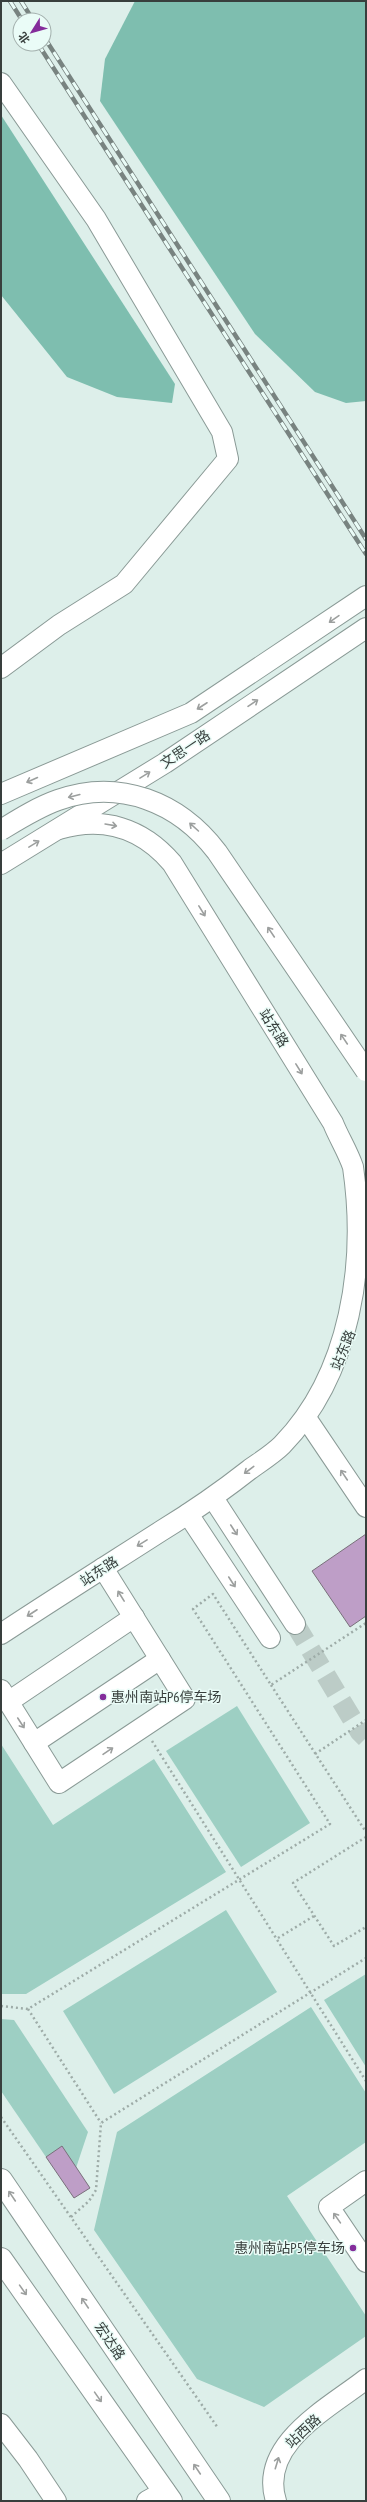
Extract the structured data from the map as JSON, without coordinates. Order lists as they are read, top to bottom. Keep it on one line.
{"streets":{"main road":["宏达路"],"street":["文思一路","站东路","站西路"]},"crossings":[["文思一路","站东路"]],"one_way":["站西路"],"places":["惠州南站P6停车场","惠州南站P5停车场"],"north":"bottom left"}
